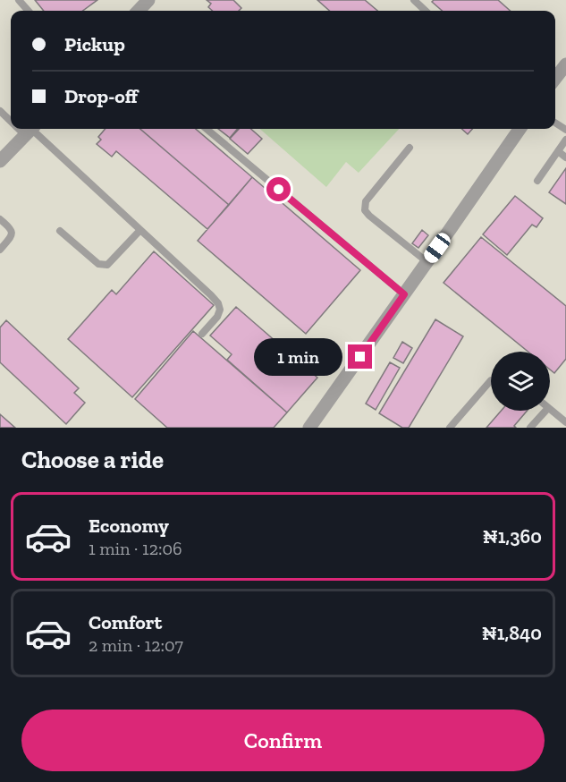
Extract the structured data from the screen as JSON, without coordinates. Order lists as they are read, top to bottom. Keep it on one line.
{"page":{"banner":["Pickup","Drop-off"],"bubble":"1 min","heading":"Choose a ride","list":[{"name":"Economy","note":"1 min · 12:06","value":"₦1,360"},{"name":"Comfort","note":"2 min · 12:07","value":"₦1,840"}],"buttons":"Confirm"}}
